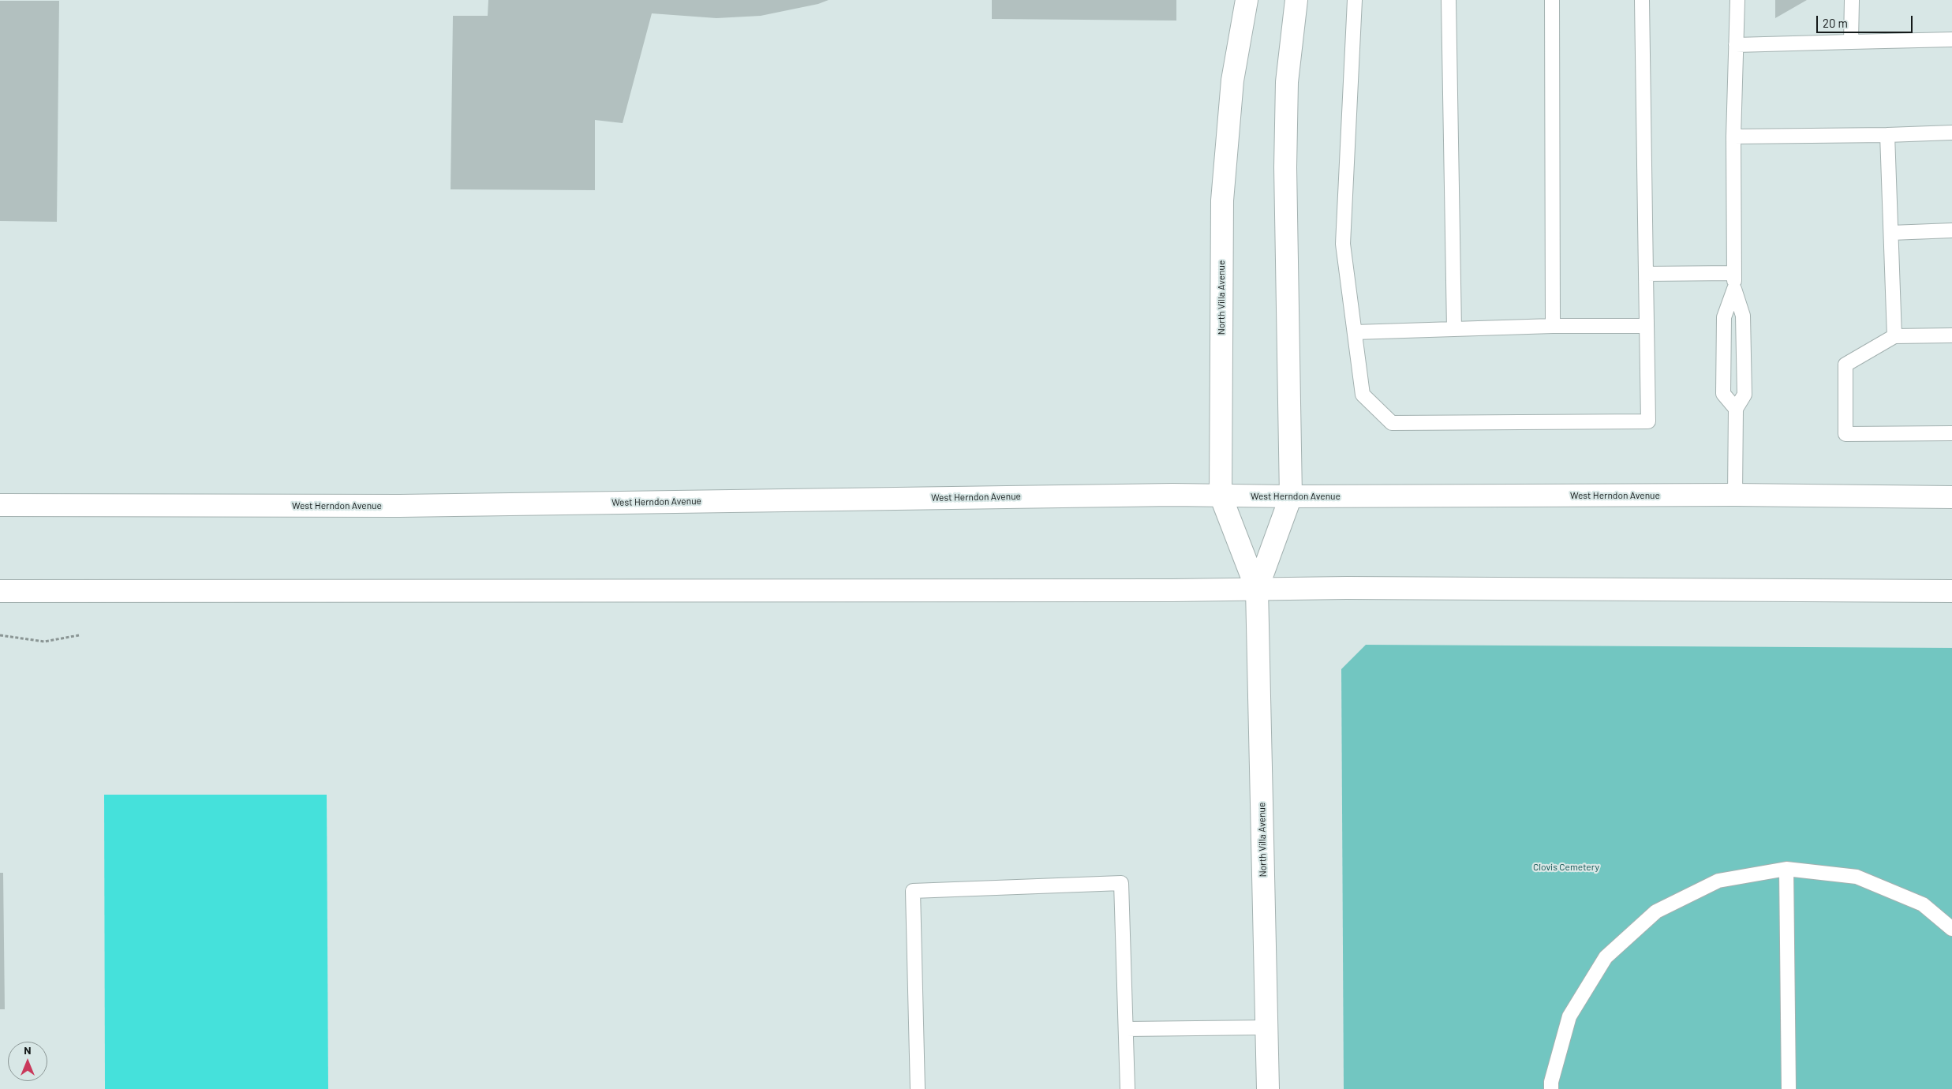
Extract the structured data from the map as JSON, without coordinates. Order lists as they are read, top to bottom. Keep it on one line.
{"streets":{"main road":["North Villa Avenue","West Herndon Avenue"]},"crossings":[["North Villa Avenue","West Herndon Avenue"]],"parks":["Clovis Cemetery"],"scale_bar":"20 m","north":"top"}
